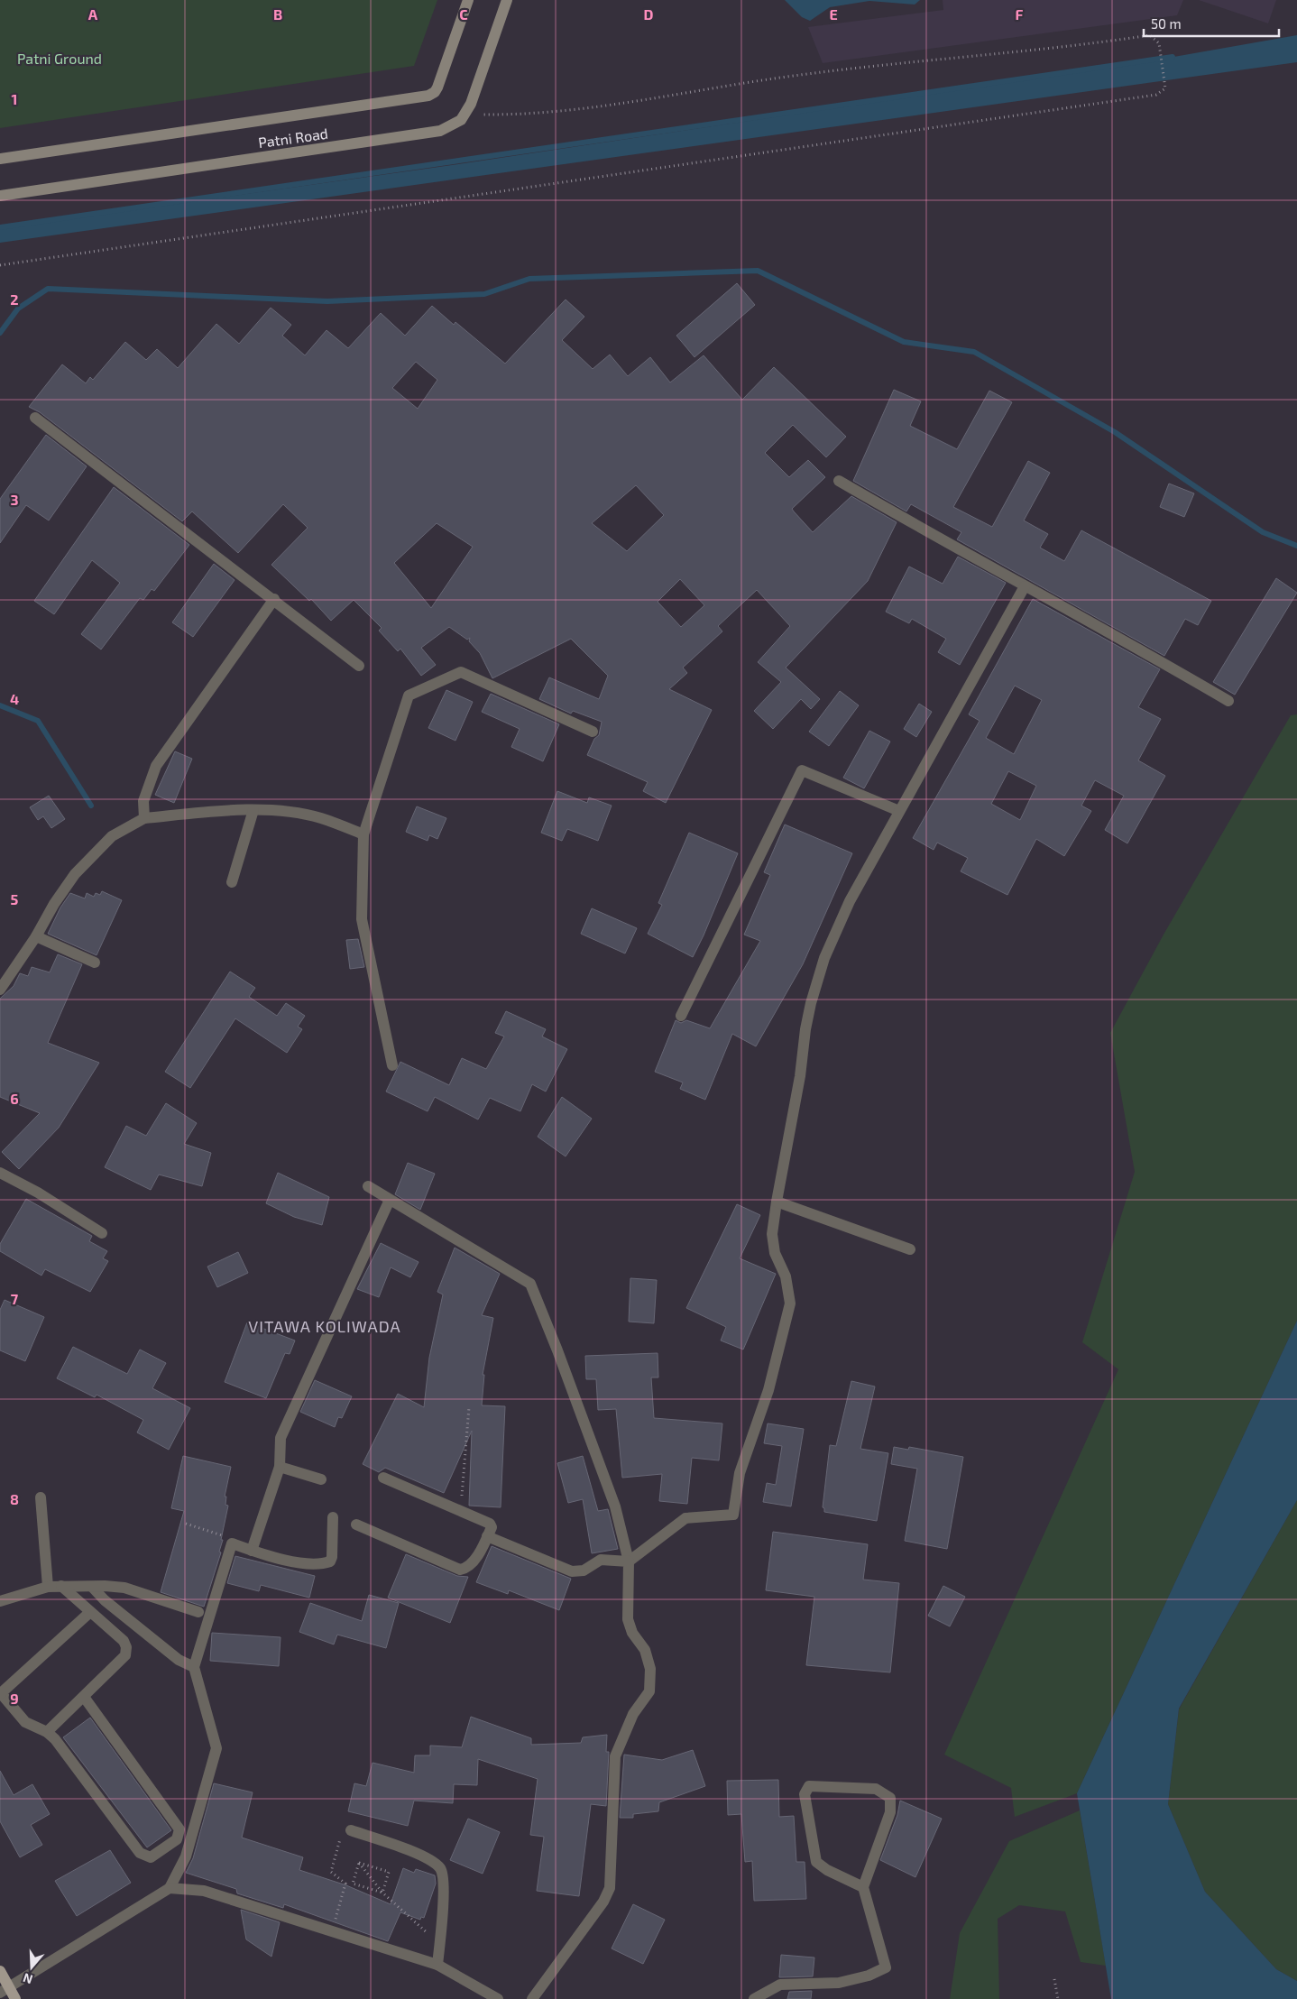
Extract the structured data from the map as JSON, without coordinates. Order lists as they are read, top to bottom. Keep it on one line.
{"streets":{"main road":["Patni Road"]},"districts":["VITAWA KOLIWADA"],"parks":["Patni Ground"],"scale_bar":"50 m","north":"bottom","grid":{"columns":["A","B","C","D","E","F"],"rows":["1","2","3","4","5","6","7","8","9"]}}
